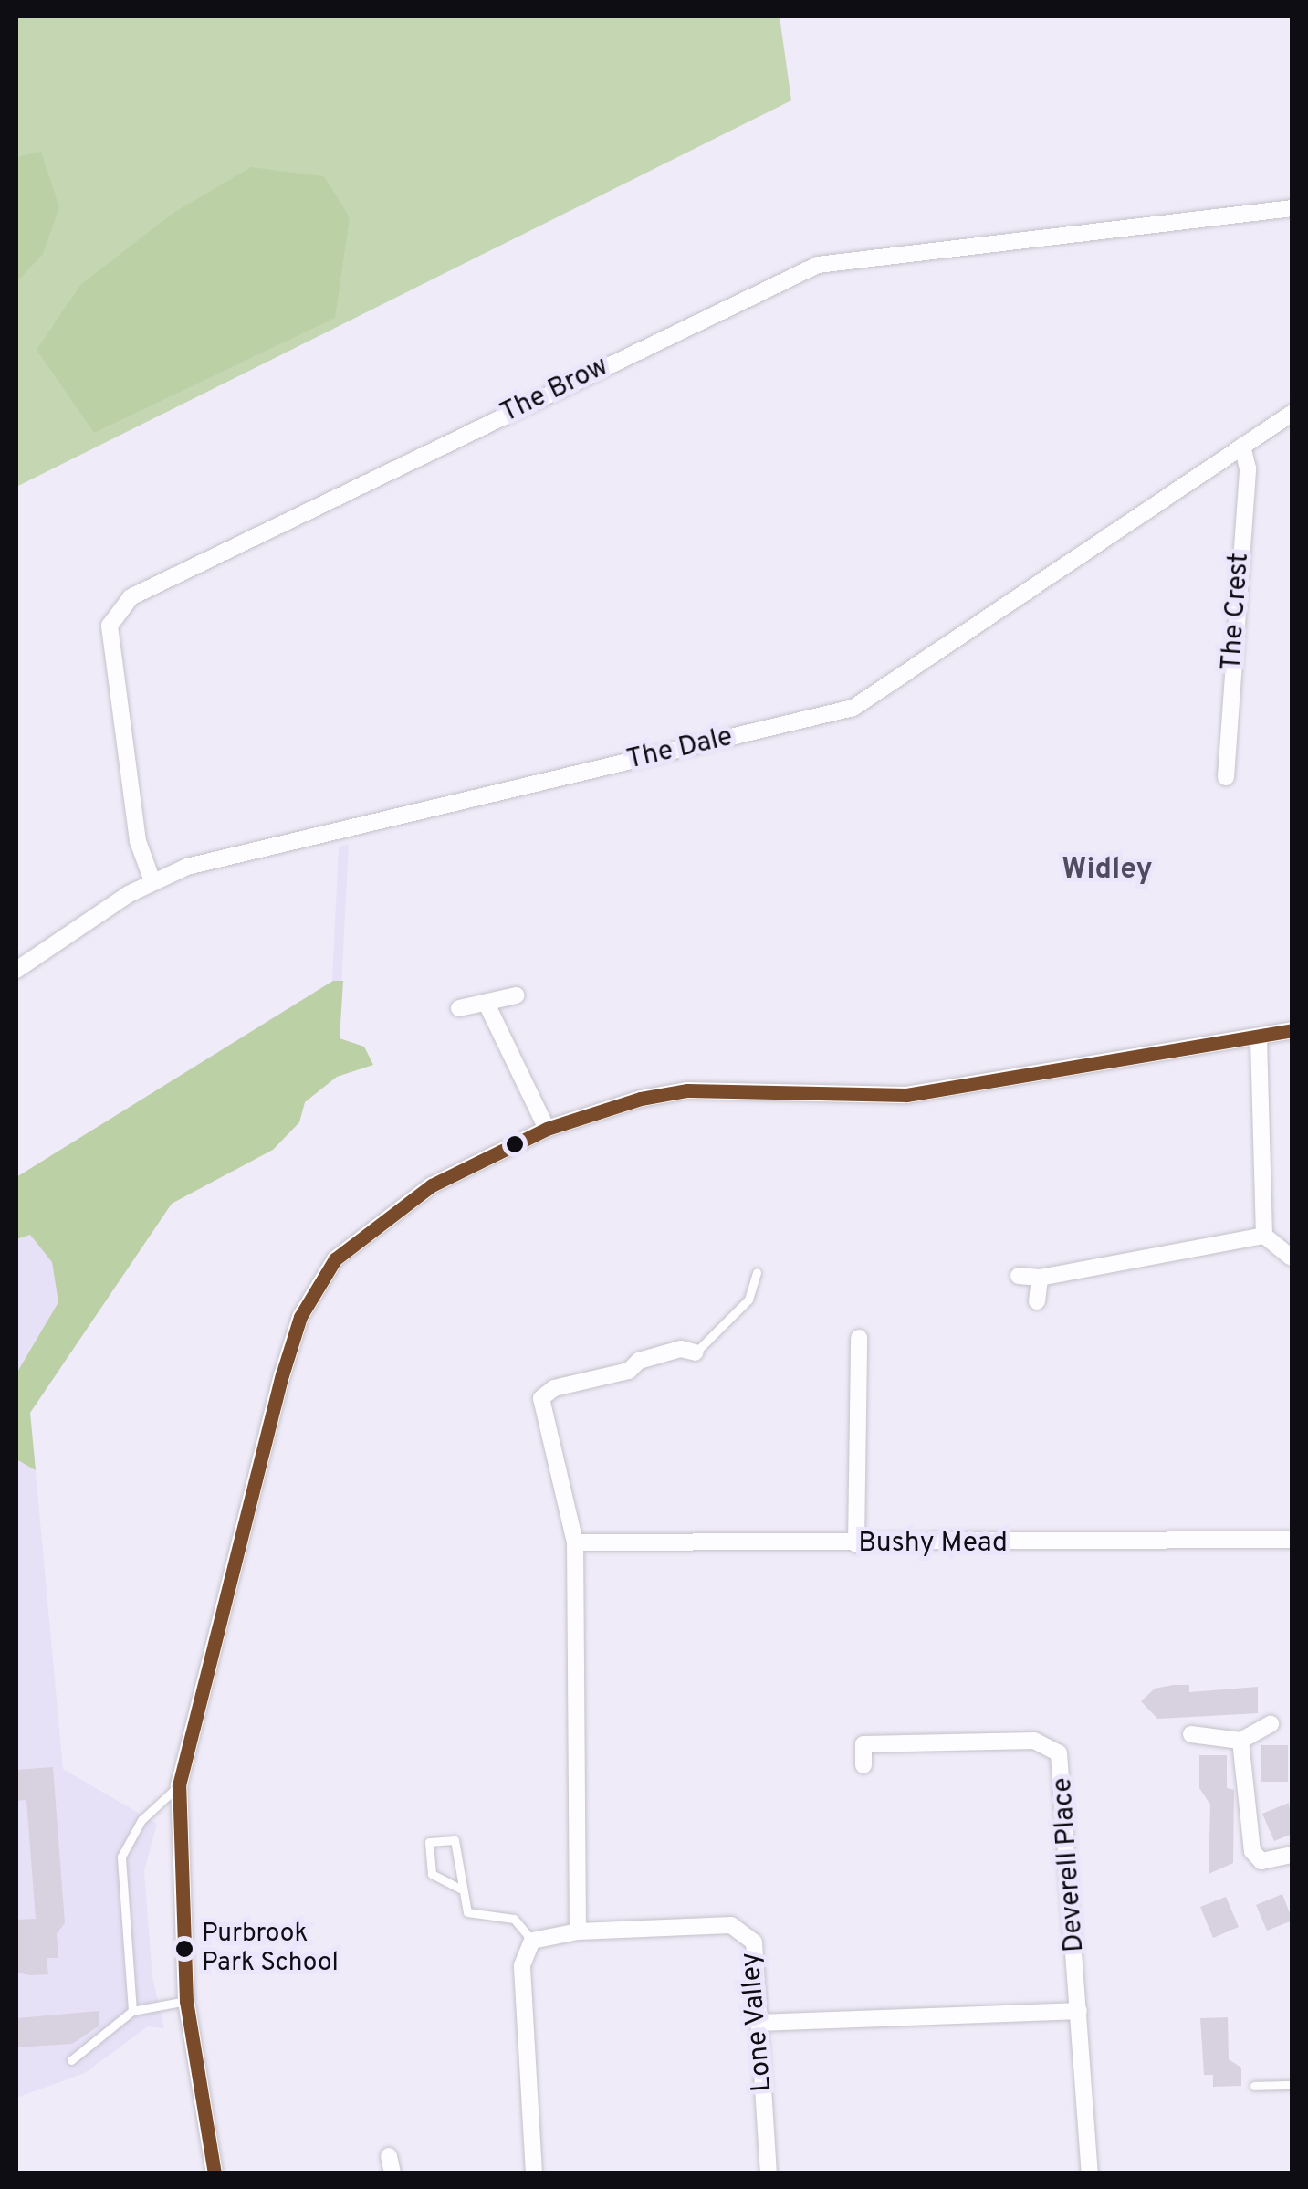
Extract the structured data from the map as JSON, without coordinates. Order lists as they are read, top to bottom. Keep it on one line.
{"streets":{"street":["The Brow","The Crest","The Dale","Bushy Mead","Deverell Place","Lone Valley"]},"crossings":[["The Brow","The Dale"],["The Crest","The Dale"]],"districts":["Widley"],"places":["Purbrook Park School"]}
